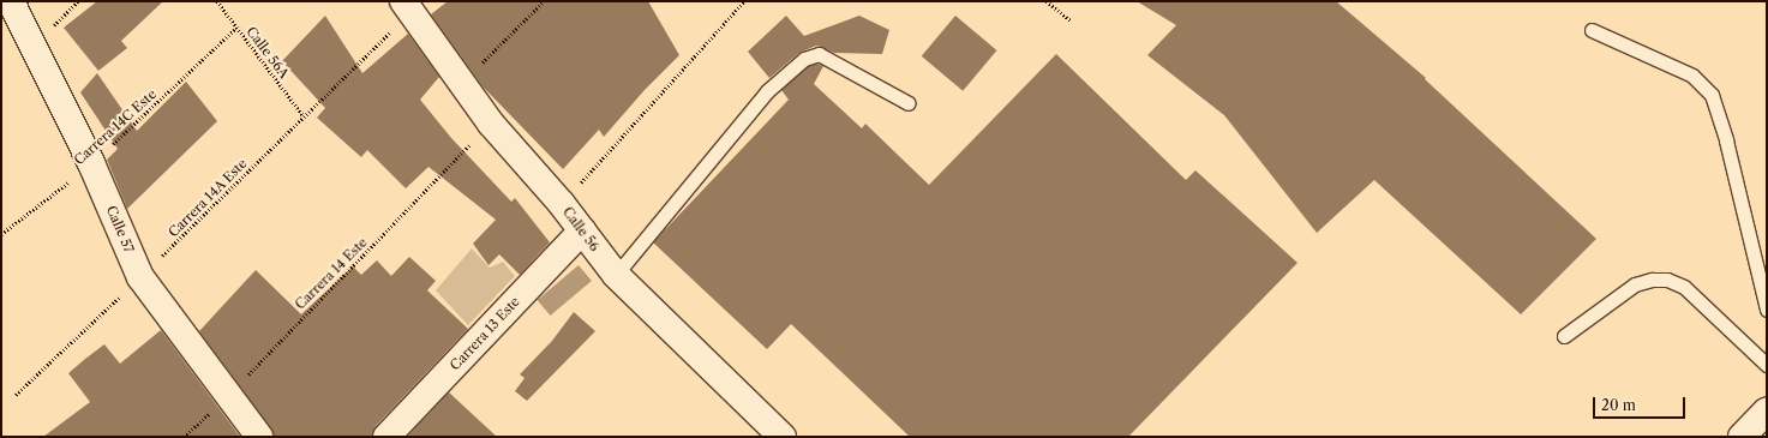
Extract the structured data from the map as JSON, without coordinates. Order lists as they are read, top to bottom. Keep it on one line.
{"streets":{"street":["Calle 57","Calle 56","Carrera 13 Este"],"path":["Calle 56A","Carrera 14C Este","Carrera 14A Este","Carrera 14 Este"]},"crossings":[["Calle 56A","Carrera 14C Este"],["Calle 56A","Carrera 14A Este"],["Carrera 14C Este","Calle 57"],["Carrera 14A Este","Calle 57"],["Carrera 14A Este","Calle 56"],["Calle 57","Carrera 14 Este"],["Calle 56","Carrera 14 Este"],["Calle 56","Carrera 13 Este"]],"scale_bar":"20 m"}
